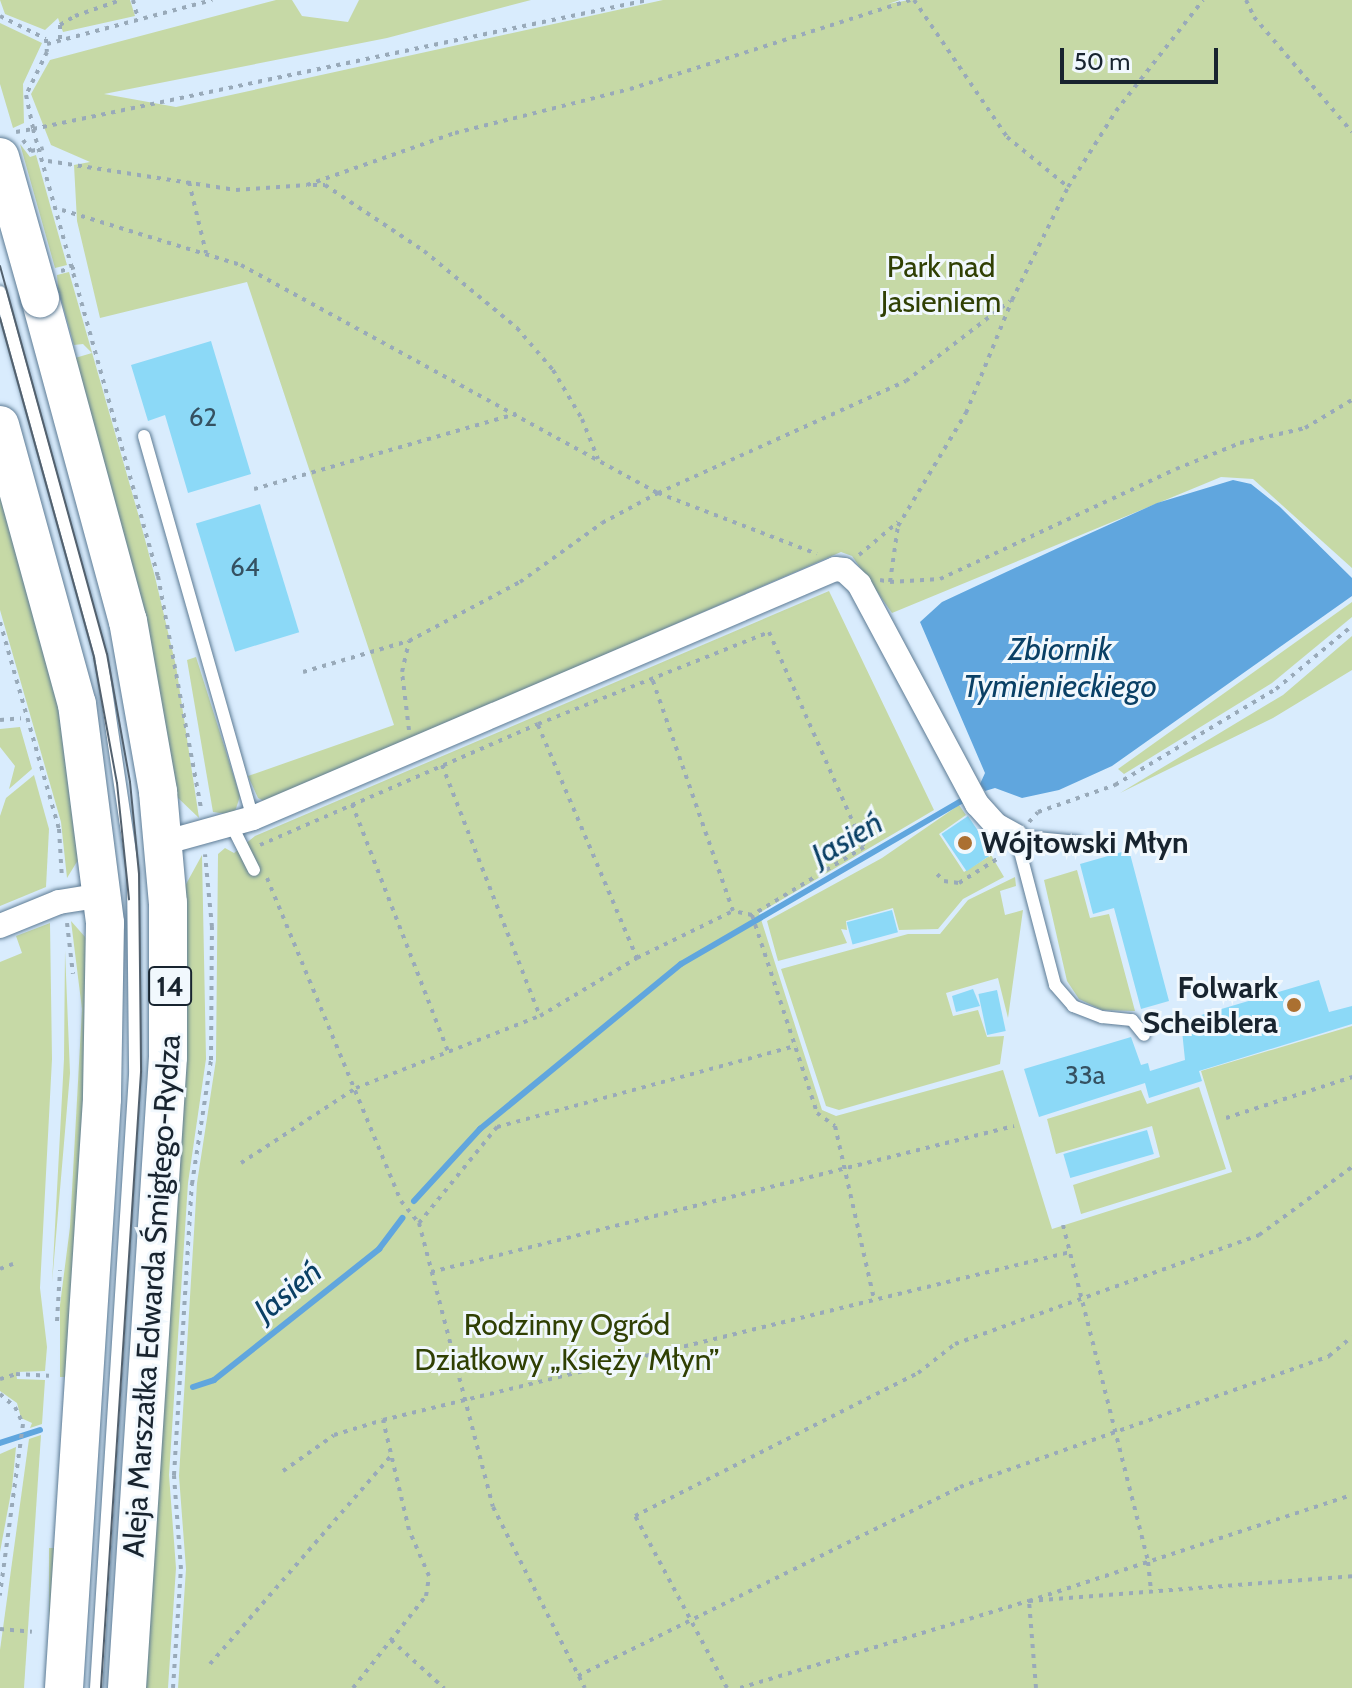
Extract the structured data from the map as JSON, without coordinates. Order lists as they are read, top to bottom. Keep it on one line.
{"streets":{"main road":["14","Aleja Marszałka Edwarda Śmigłego-Rydza"]},"water":["Zbiornik Tymienieckiego","Jasień"],"parks":["Park nad Jasieniem","Rodzinny Ogród Działkowy „Księży Młyn”"],"places":["Wójtowski Młyn","Folwark Scheiblera"],"house_numbers":["62","64","33a"],"scale_bar":"50 m"}
